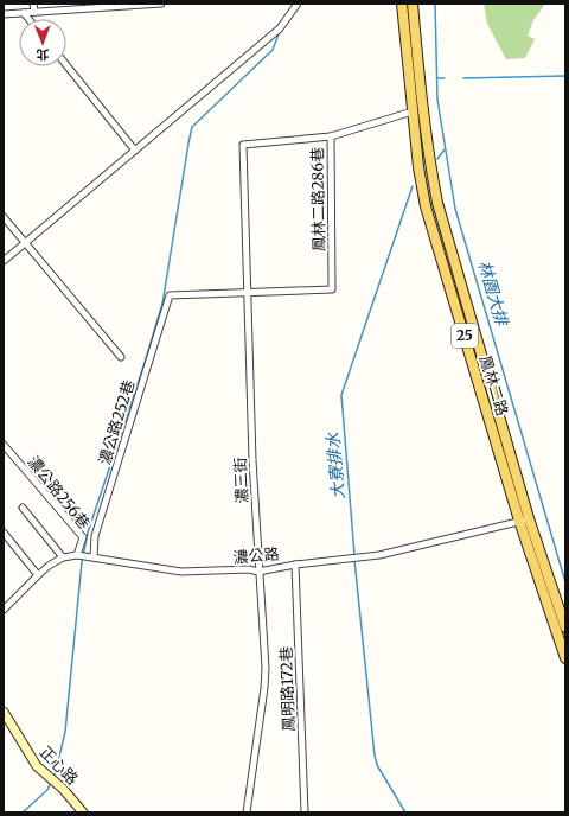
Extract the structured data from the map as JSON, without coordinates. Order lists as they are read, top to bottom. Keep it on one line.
{"streets":{"main road":["25","鳳林二路"],"street":["鳳林二路286巷","濃公路252巷","濃三街","濃公路256巷","濃公路","鳳明路172巷","正心路"]},"crossings":[["鳳林二路286巷","鳳林二路"],["鳳林二路286巷","濃公路252巷"],["鳳林二路286巷","濃三街"],["鳳林二路","濃公路"],["濃公路252巷","濃三街"],["濃公路252巷","濃公路"],["濃三街","濃公路"],["濃公路256巷","濃公路"],["濃公路","鳳明路172巷"]],"water":["林園大排","大寮排水"],"north":"bottom"}
